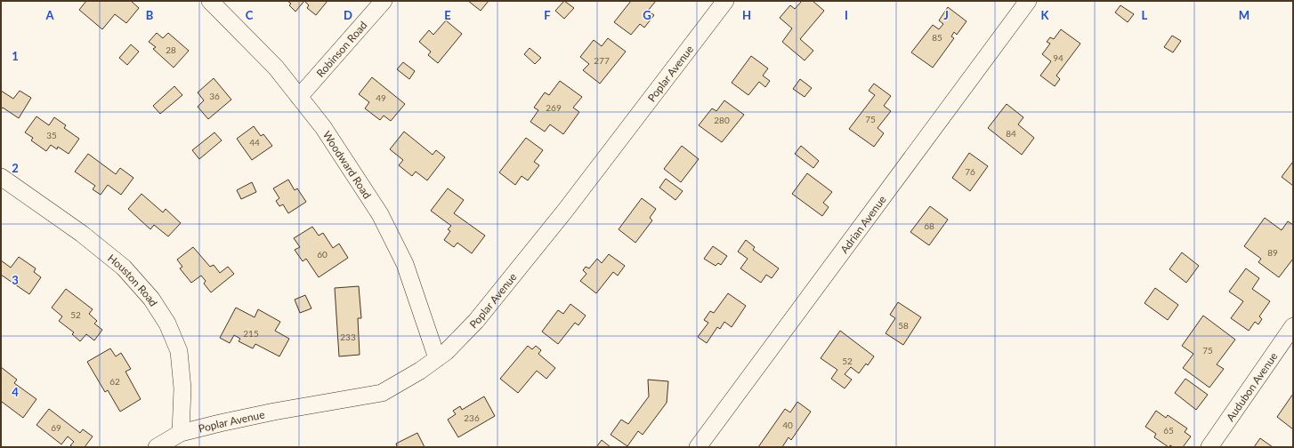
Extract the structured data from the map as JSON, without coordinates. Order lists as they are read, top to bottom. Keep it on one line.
{"streets":{"street":["Robinson Road","Poplar Avenue","Woodward Road","Adrian Avenue","Houston Road","Audubon Avenue"]},"crossings":[["Robinson Road","Woodward Road"],["Poplar Avenue","Woodward Road"],["Poplar Avenue","Houston Road"]],"house_numbers":["85","28","94","277","36","49","269","75","280","84","35","44","76","68","89","60","52","58","215","233","75","52","62","236","40","69","65"],"grid":{"columns":["A","B","C","D","E","F","G","H","I","J","K","L","M"],"rows":["1","2","3","4"]}}
